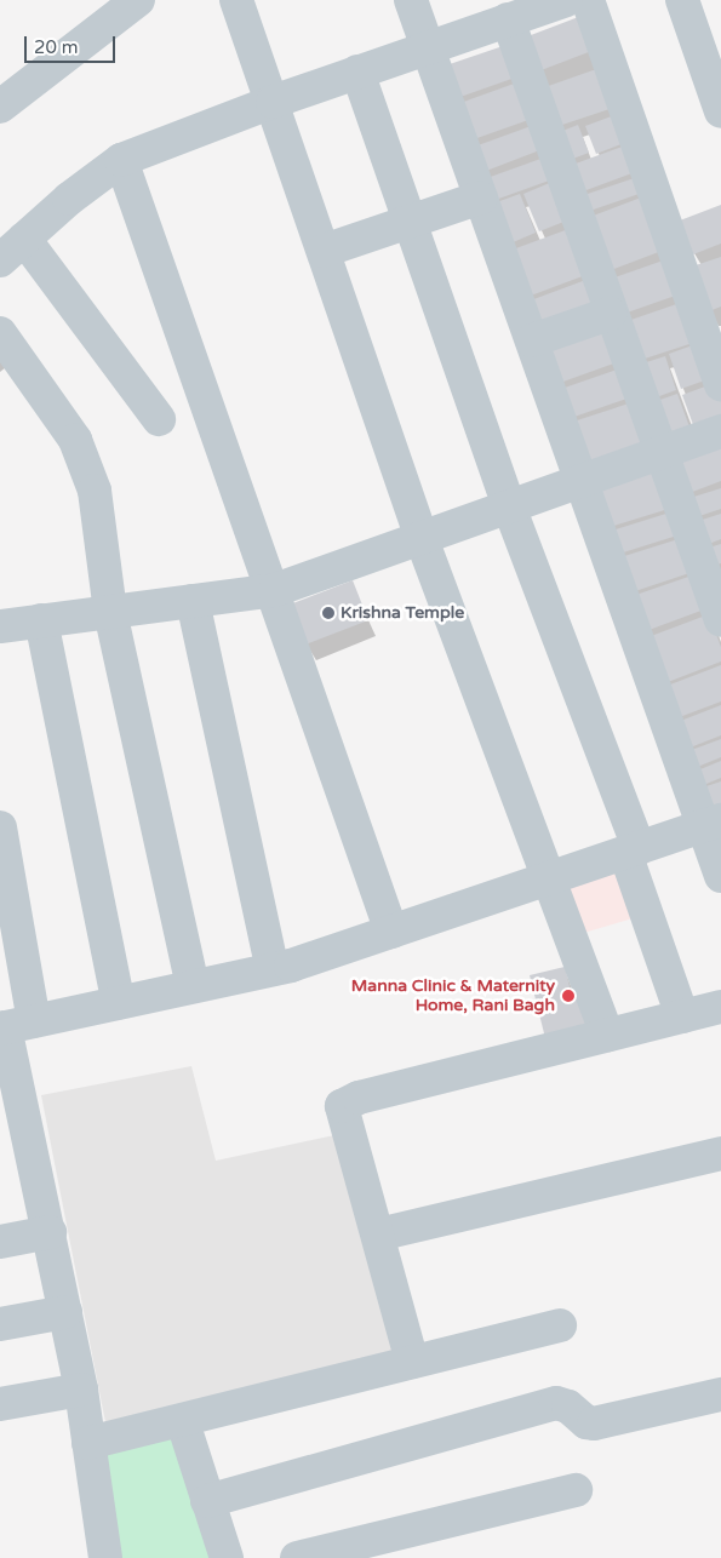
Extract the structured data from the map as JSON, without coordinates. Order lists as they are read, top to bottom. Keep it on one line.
{"places":["Krishna Temple","Manna Clinic & Maternity Home, Rani Bagh"],"scale_bar":"20 m"}
